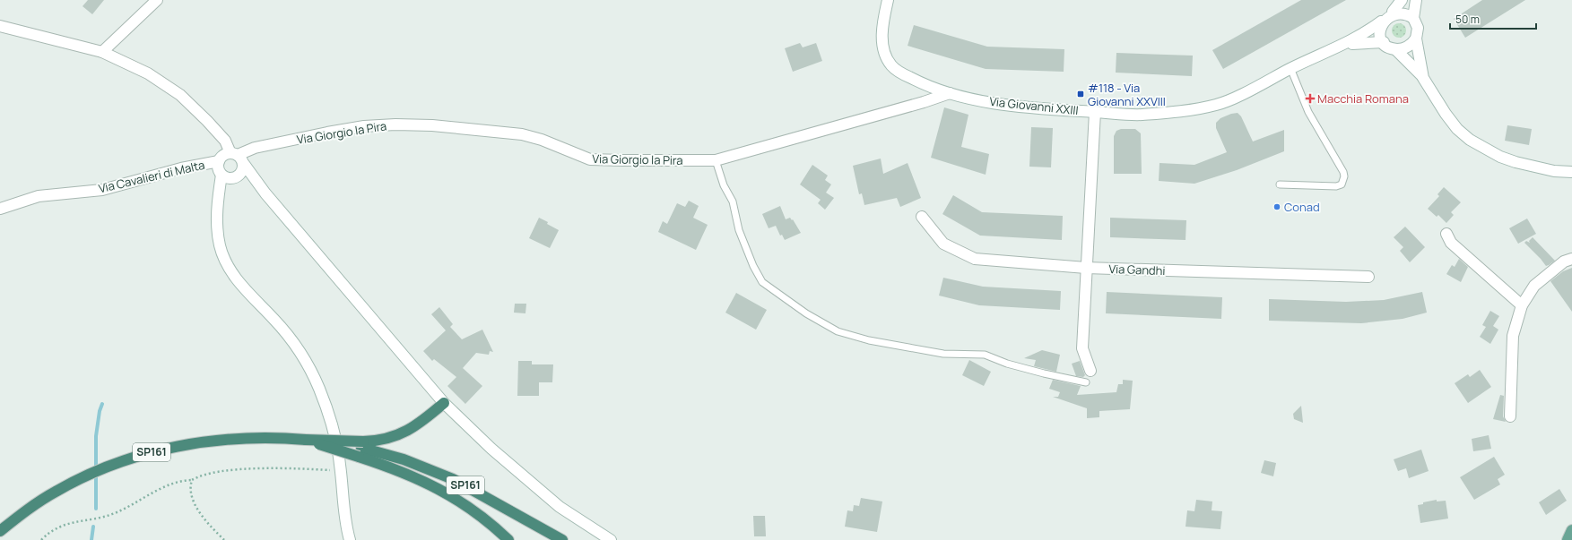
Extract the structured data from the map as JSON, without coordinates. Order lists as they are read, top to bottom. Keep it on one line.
{"streets":{"highway":["SP161"],"street":["Via Giovanni XXIII","Via Giorgio la Pira","Via Cavalieri di Malta","Via Gandhi"]},"crossings":[["Via Giovanni XXIII","Via Giorgio la Pira"],["Via Giorgio la Pira","Via Cavalieri di Malta"]],"places":{"transit":["#118 - Via Giovanni XXVIII"],"health":["Macchia Romana"],"other":["Conad"]},"scale_bar":"50 m"}
